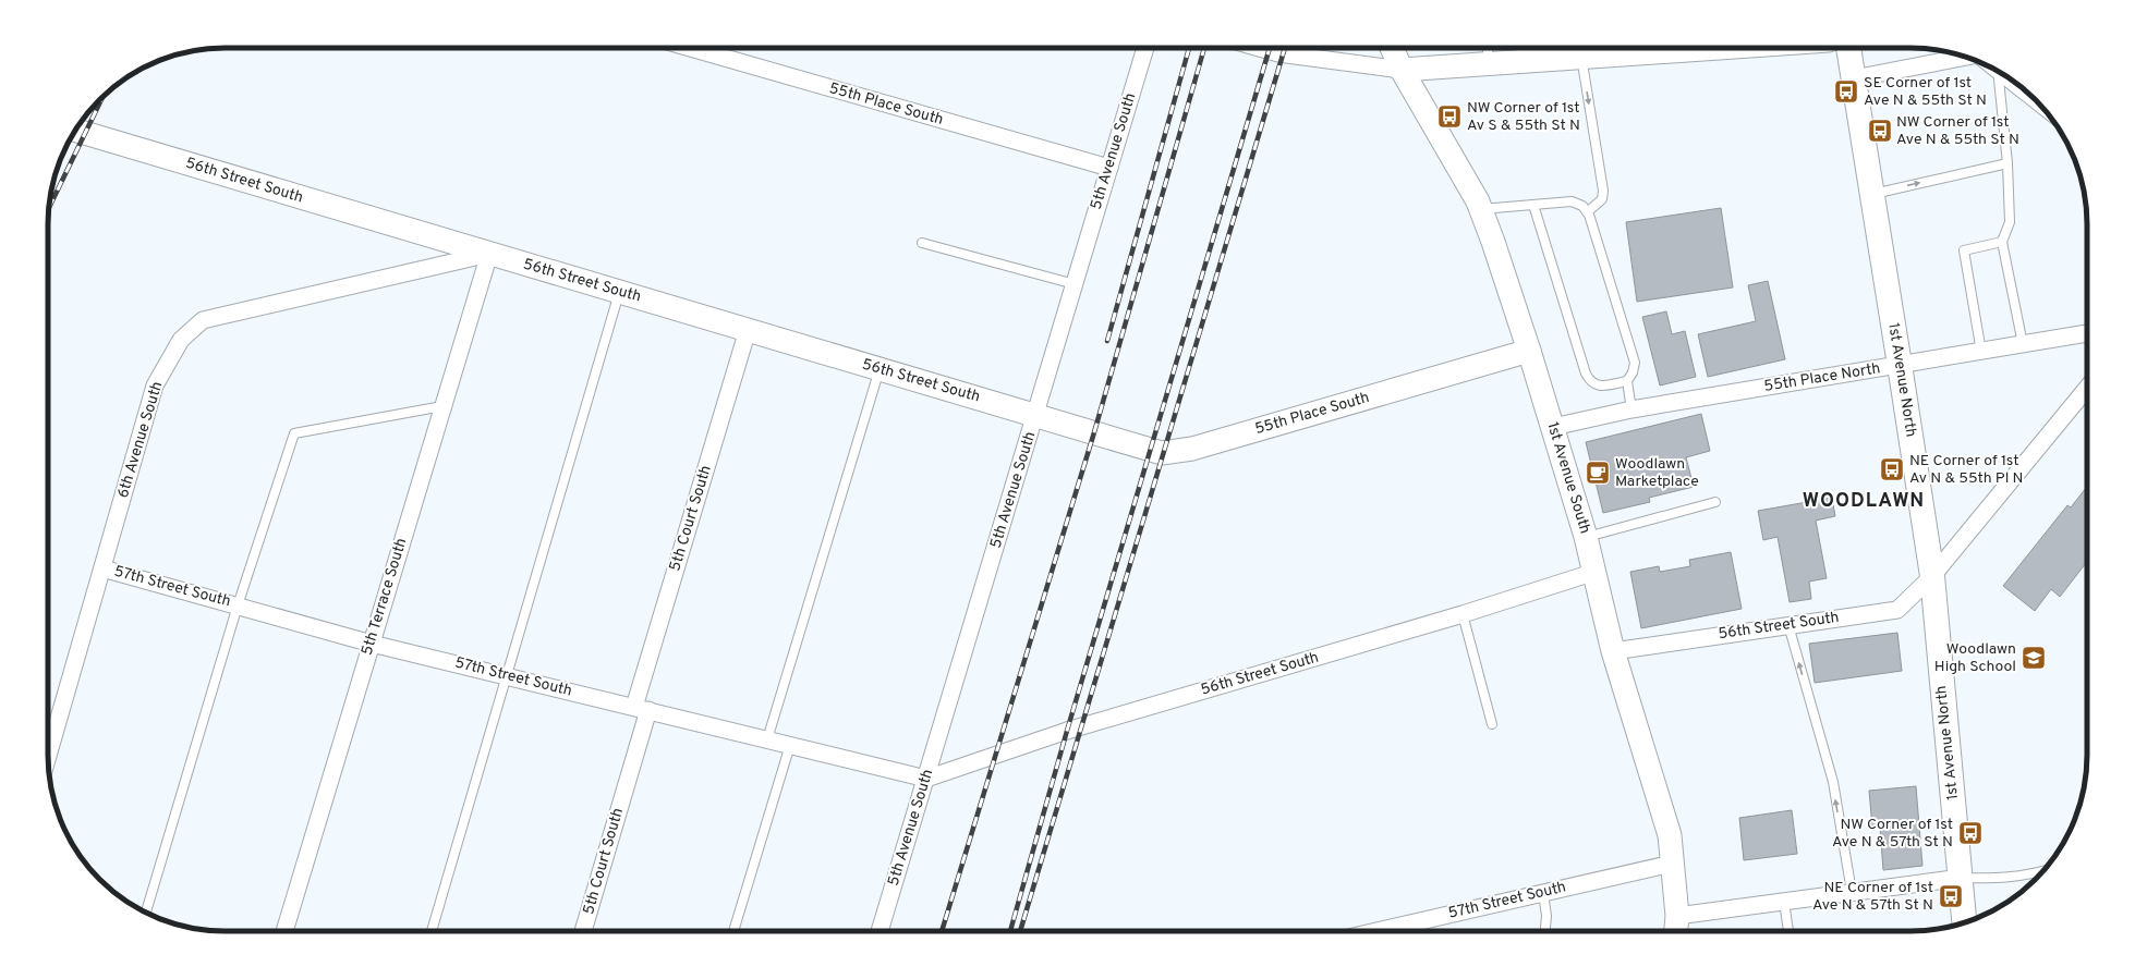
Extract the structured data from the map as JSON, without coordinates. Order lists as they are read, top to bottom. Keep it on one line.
{"streets":{"main road":["1st Avenue North"],"street":["55th Place South","5th Avenue South","56th Street South","55th Place North","6th Avenue South","1st Avenue South","5th Court South","57th Street South","5th Terrace South"]},"crossings":[["55th Place South","5th Avenue South"],["55th Place South","56th Street South"],["55th Place South","1st Avenue South"],["5th Avenue South","56th Street South"],["5th Avenue South","57th Street South"],["56th Street South","1st Avenue North"],["56th Street South","6th Avenue South"],["56th Street South","1st Avenue South"],["56th Street South","5th Court South"],["56th Street South","57th Street South"],["56th Street South","5th Terrace South"],["55th Place North","1st Avenue North"],["55th Place North","1st Avenue South"],["6th Avenue South","57th Street South"],["6th Avenue South","5th Terrace South"],["1st Avenue South","57th Street South"],["5th Court South","57th Street South"],["57th Street South","5th Terrace South"]],"districts":["WOODLAWN"],"places":{"bus stop":["SE Corner of 1st Ave N & 55th St N","NW Corner of 1st Av S & 55th St N","NW Corner of 1st Ave N & 55th St N","NE Corner of 1st Av N & 55th Pl N","NW Corner of 1st Ave N & 57th St N","NE Corner of 1st Ave N & 57th St N"],"cafe":["Woodlawn Marketplace"],"school or university":["Woodlawn High School"]}}
